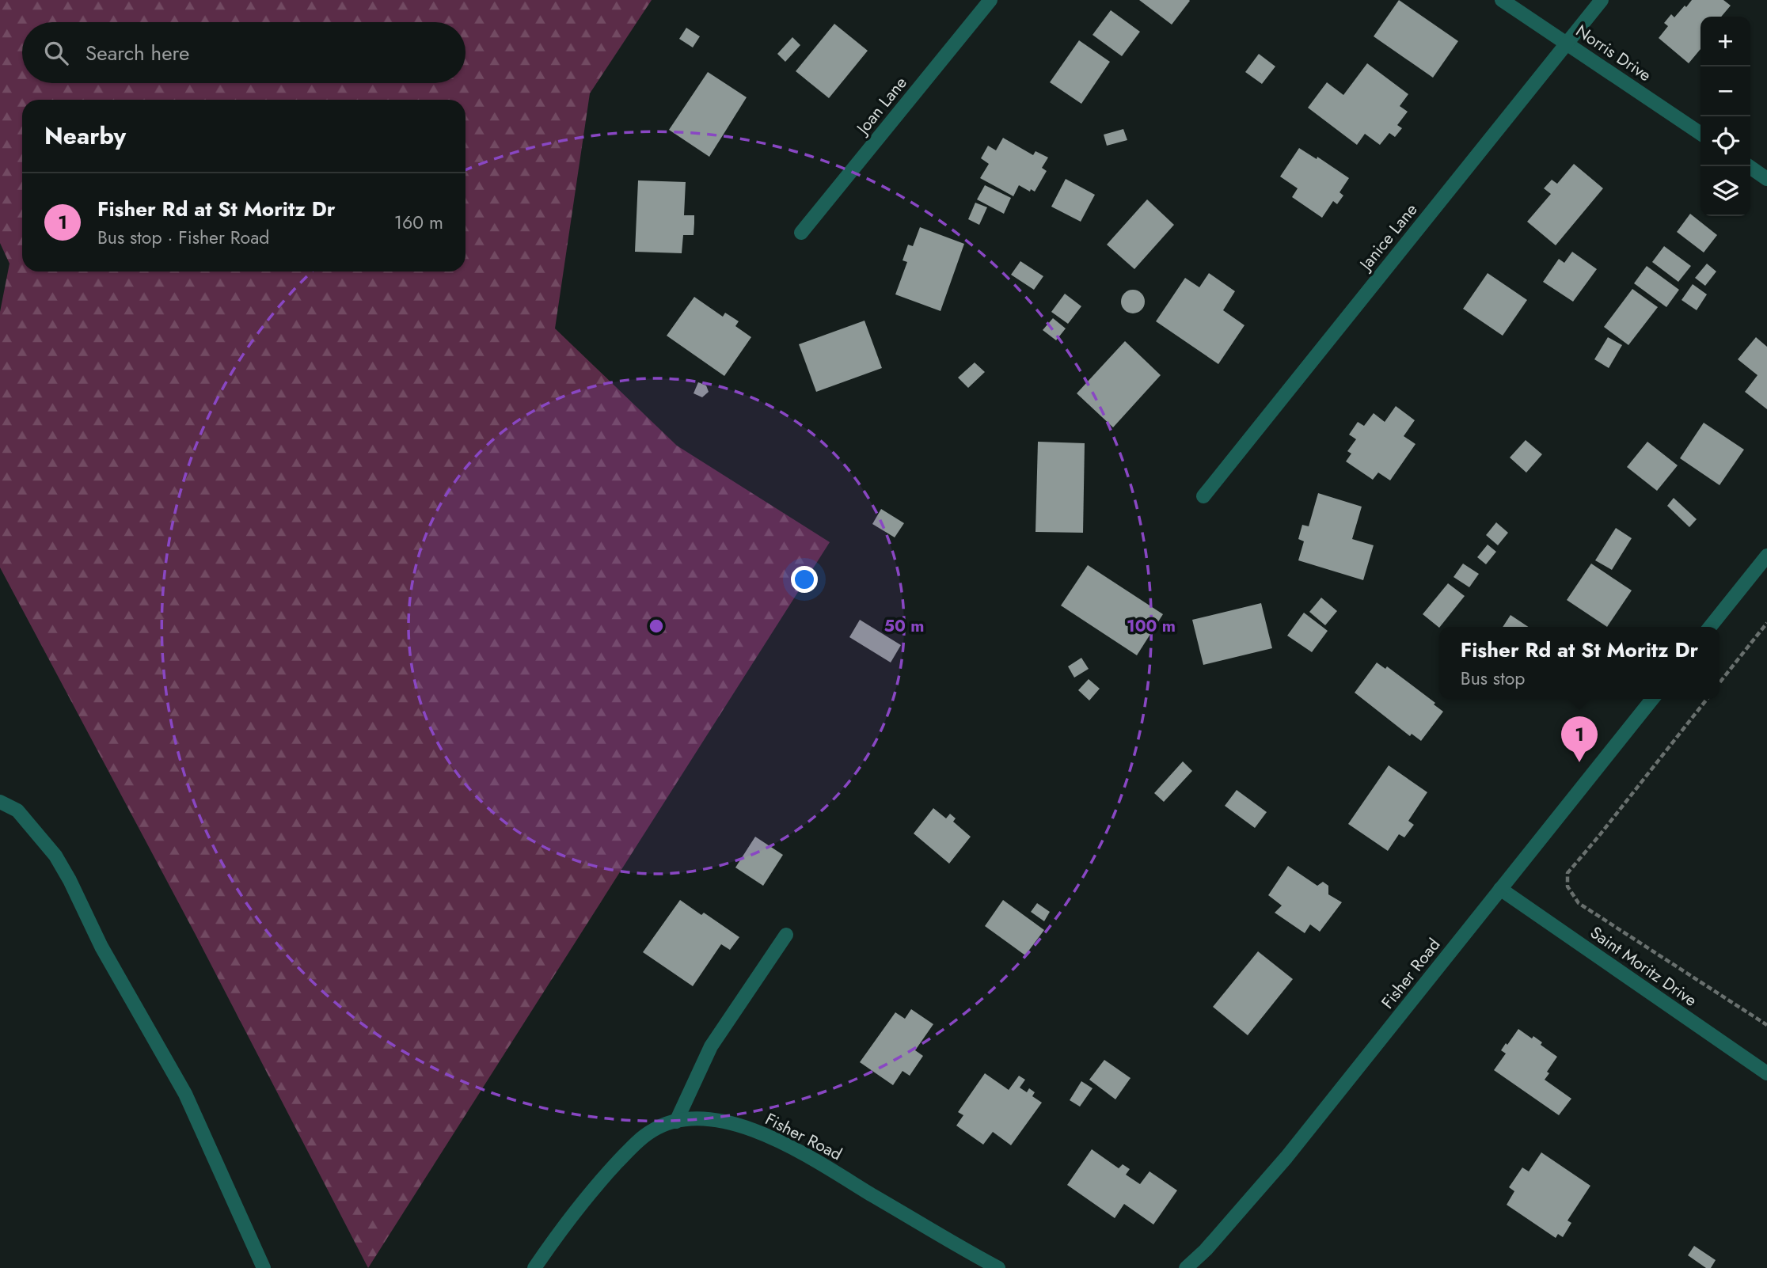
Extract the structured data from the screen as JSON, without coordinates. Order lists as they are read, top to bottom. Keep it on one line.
{"streets":{"street":["Norris Drive","Joan Lane","Janice Lane","Saint Moritz Drive","Fisher Road"]},"crossings":[["Norris Drive","Janice Lane"],["Saint Moritz Drive","Fisher Road"]],"page":{"map_buttons":["+","−"],"search":"Search here","heading":"Nearby","list":[{"mark":"1","name":"Fisher Rd at St Moritz Dr","note":"Bus stop · Fisher Road","value":"160 m"}],"popup":["Fisher Rd at St Moritz Dr","Bus stop"],"pins":"1"},"rings":["50 m","100 m"]}
